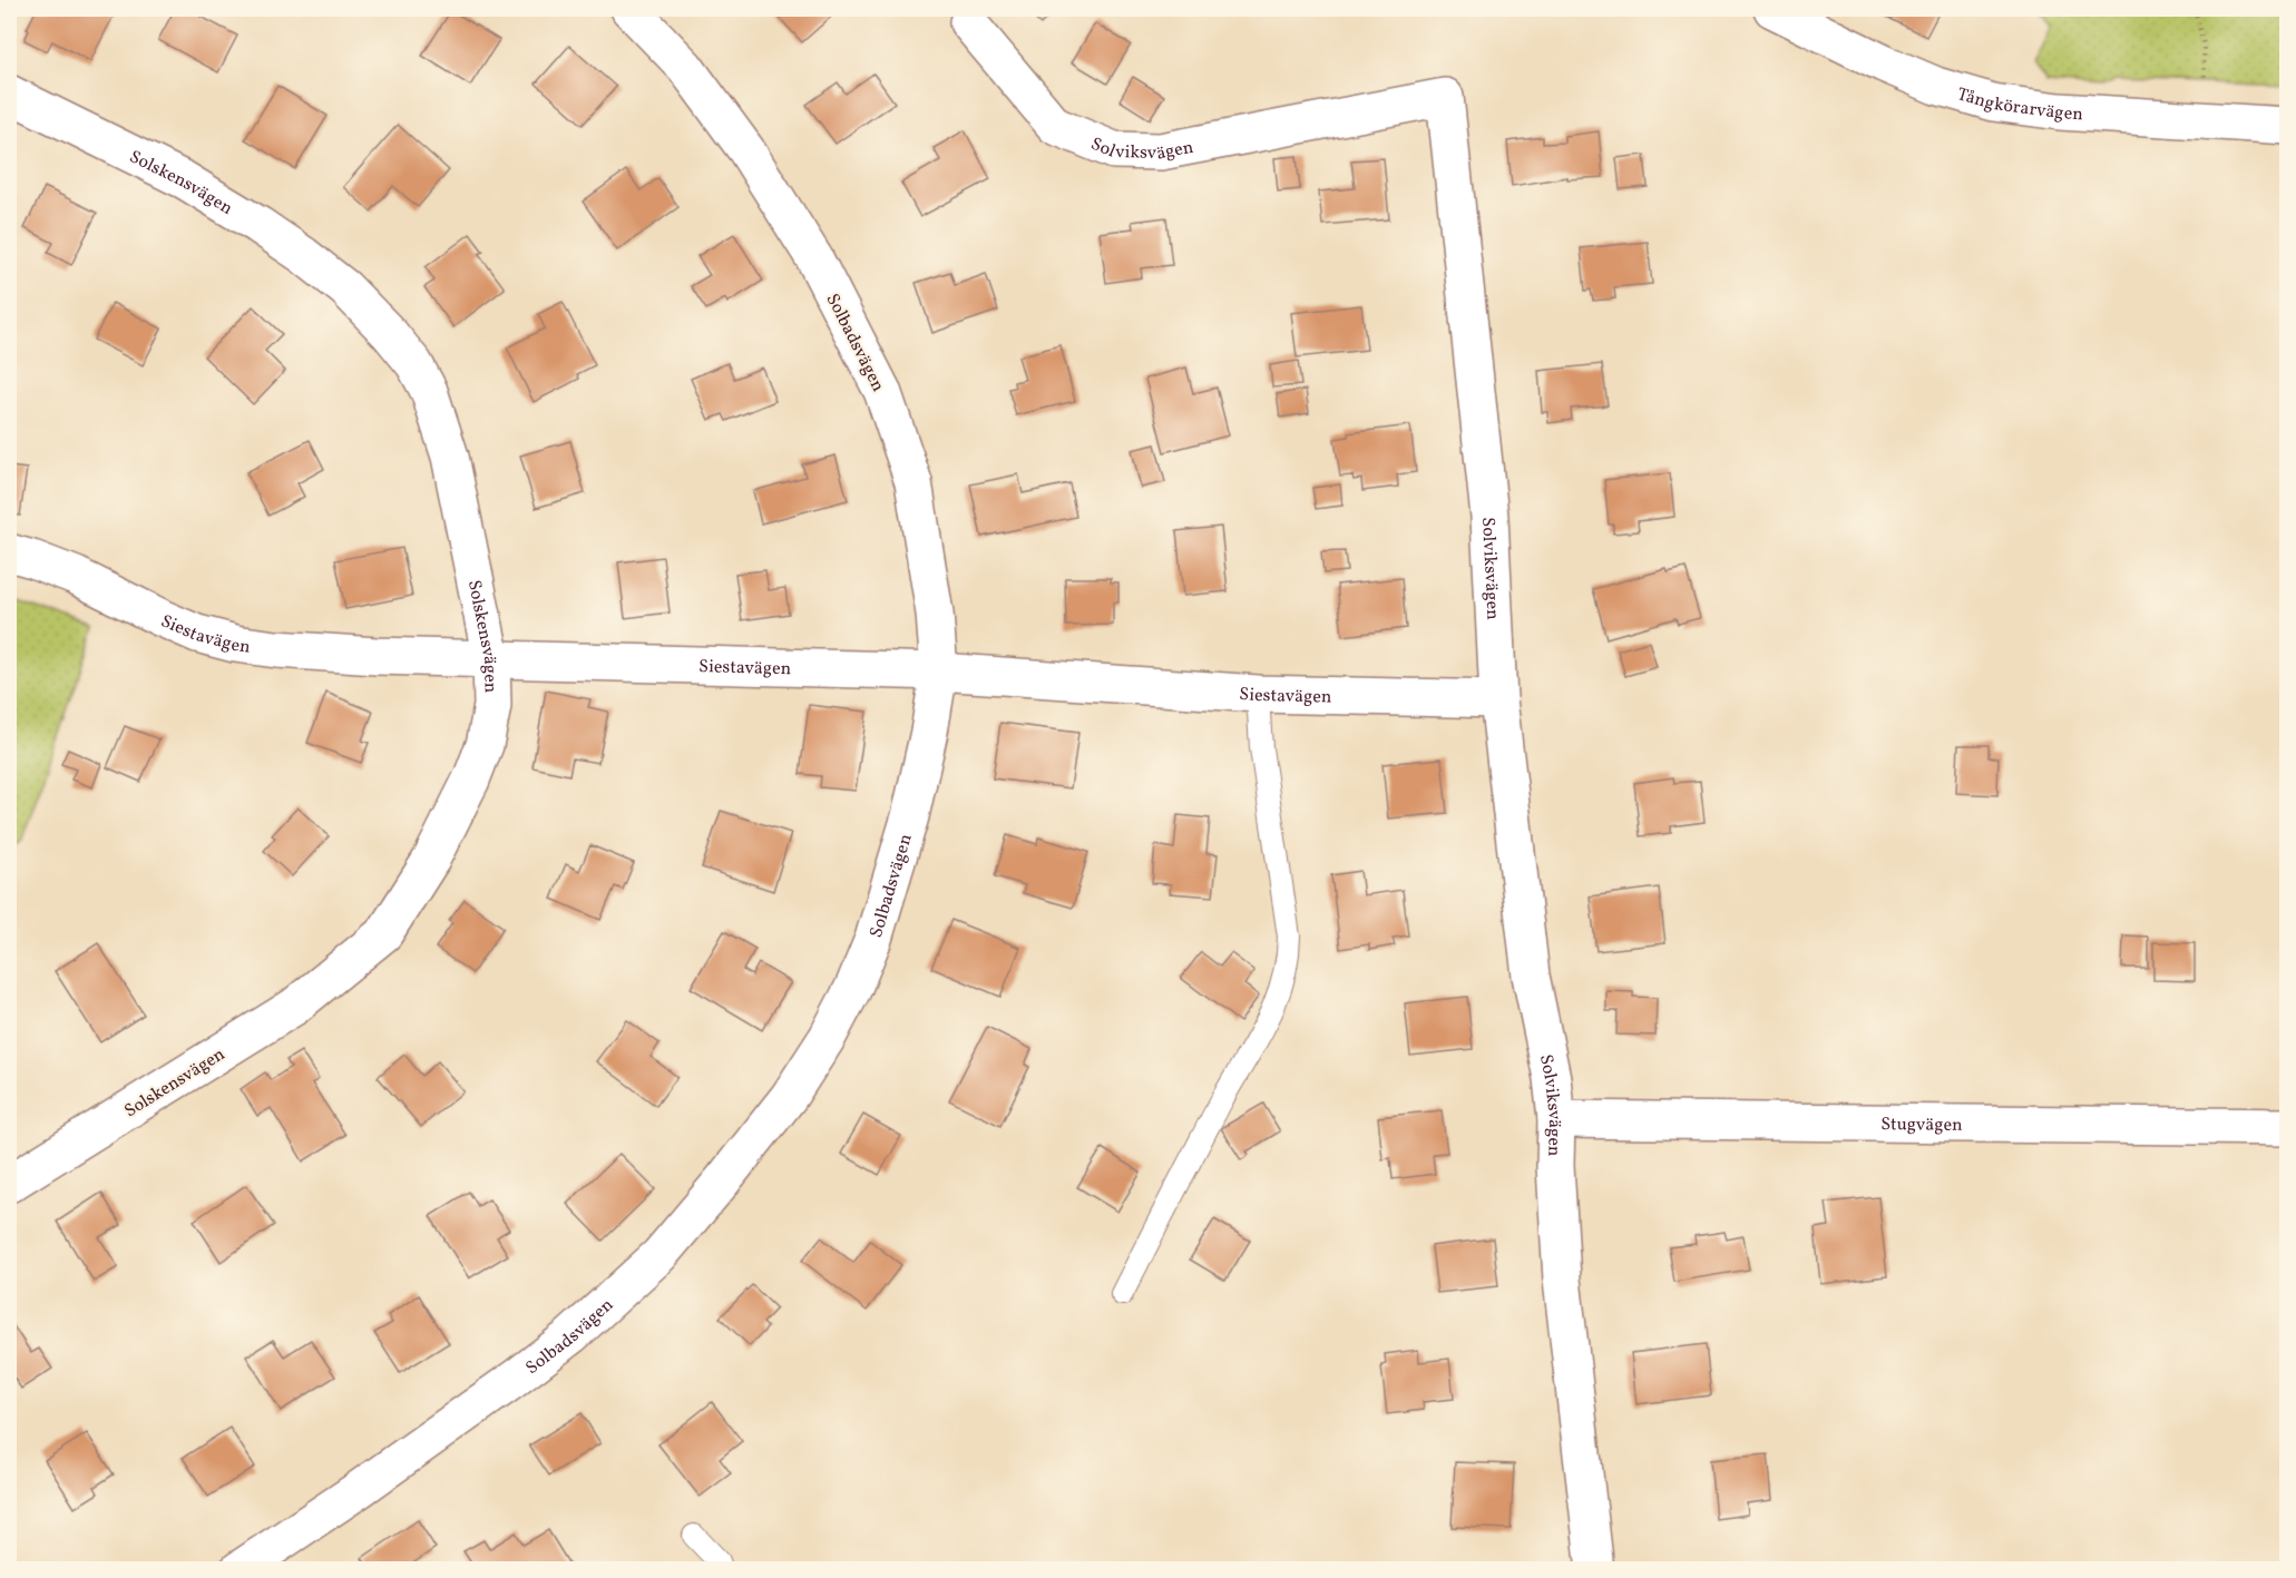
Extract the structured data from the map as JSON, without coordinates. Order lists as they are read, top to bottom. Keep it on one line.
{"streets":{"street":["Tångkörarvägen","Solviksvägen","Solskensvägen","Solbadsvägen","Siestavägen","Stugvägen"]},"crossings":[["Solviksvägen","Siestavägen"],["Solviksvägen","Stugvägen"],["Solskensvägen","Siestavägen"],["Solbadsvägen","Siestavägen"]]}
